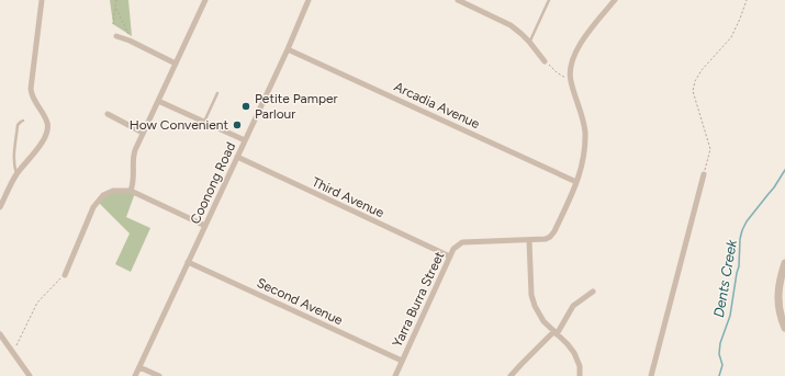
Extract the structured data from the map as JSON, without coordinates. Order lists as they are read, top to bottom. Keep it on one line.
{"streets":{"street":["Arcadia Avenue","Coonong Road","Third Avenue","Yarra Burra Street","Second Avenue"]},"crossings":[["Arcadia Avenue","Coonong Road"],["Arcadia Avenue","Yarra Burra Street"],["Coonong Road","Third Avenue"],["Coonong Road","Second Avenue"],["Third Avenue","Yarra Burra Street"],["Yarra Burra Street","Second Avenue"]],"water":["Dents Creek"],"places":["Petite Pamper Parlour","How Convenient"]}
